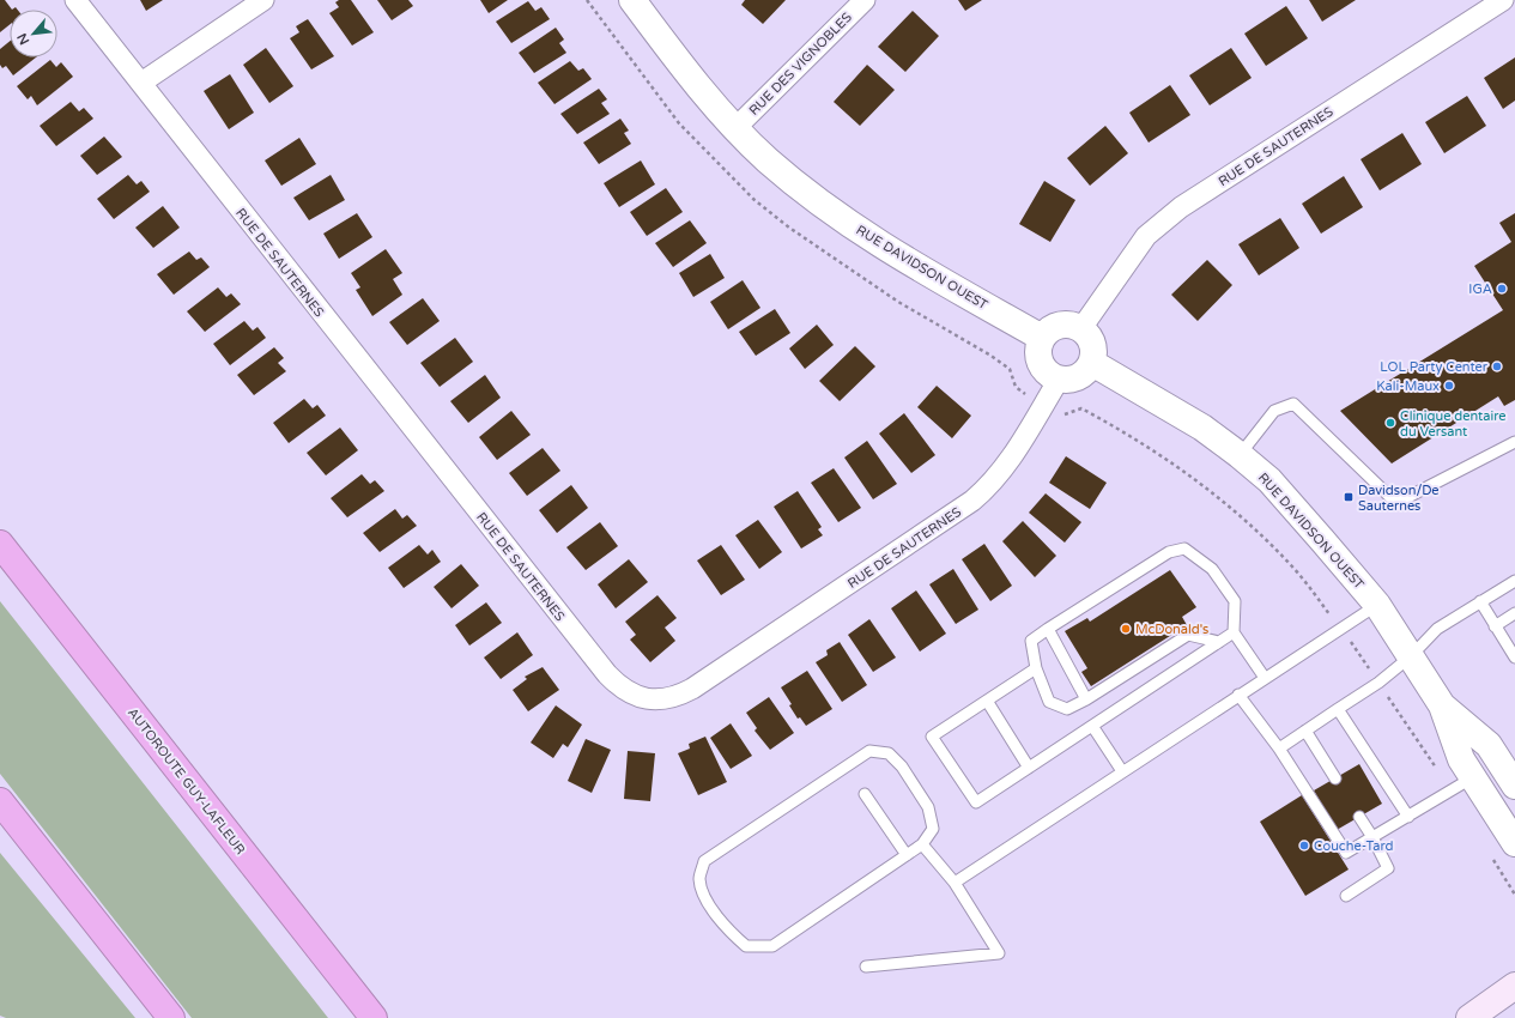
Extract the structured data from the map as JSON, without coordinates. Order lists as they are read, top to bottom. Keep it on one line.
{"streets":{"highway":["AUTOROUTE GUY-LAFLEUR"],"street":["RUE DES VIGNOBLES","RUE DE SAUTERNES","RUE DAVIDSON OUEST"]},"crossings":[["RUE DES VIGNOBLES","RUE DAVIDSON OUEST"],["RUE DE SAUTERNES","RUE DAVIDSON OUEST"]],"places":{"other":["IGA","LOL Party Center","Kali-Maux","Clinique dentaire du Versant","McDonald's","Couche-Tard"],"transit":["Davidson/De Sauternes"]},"north":"bottom left"}
